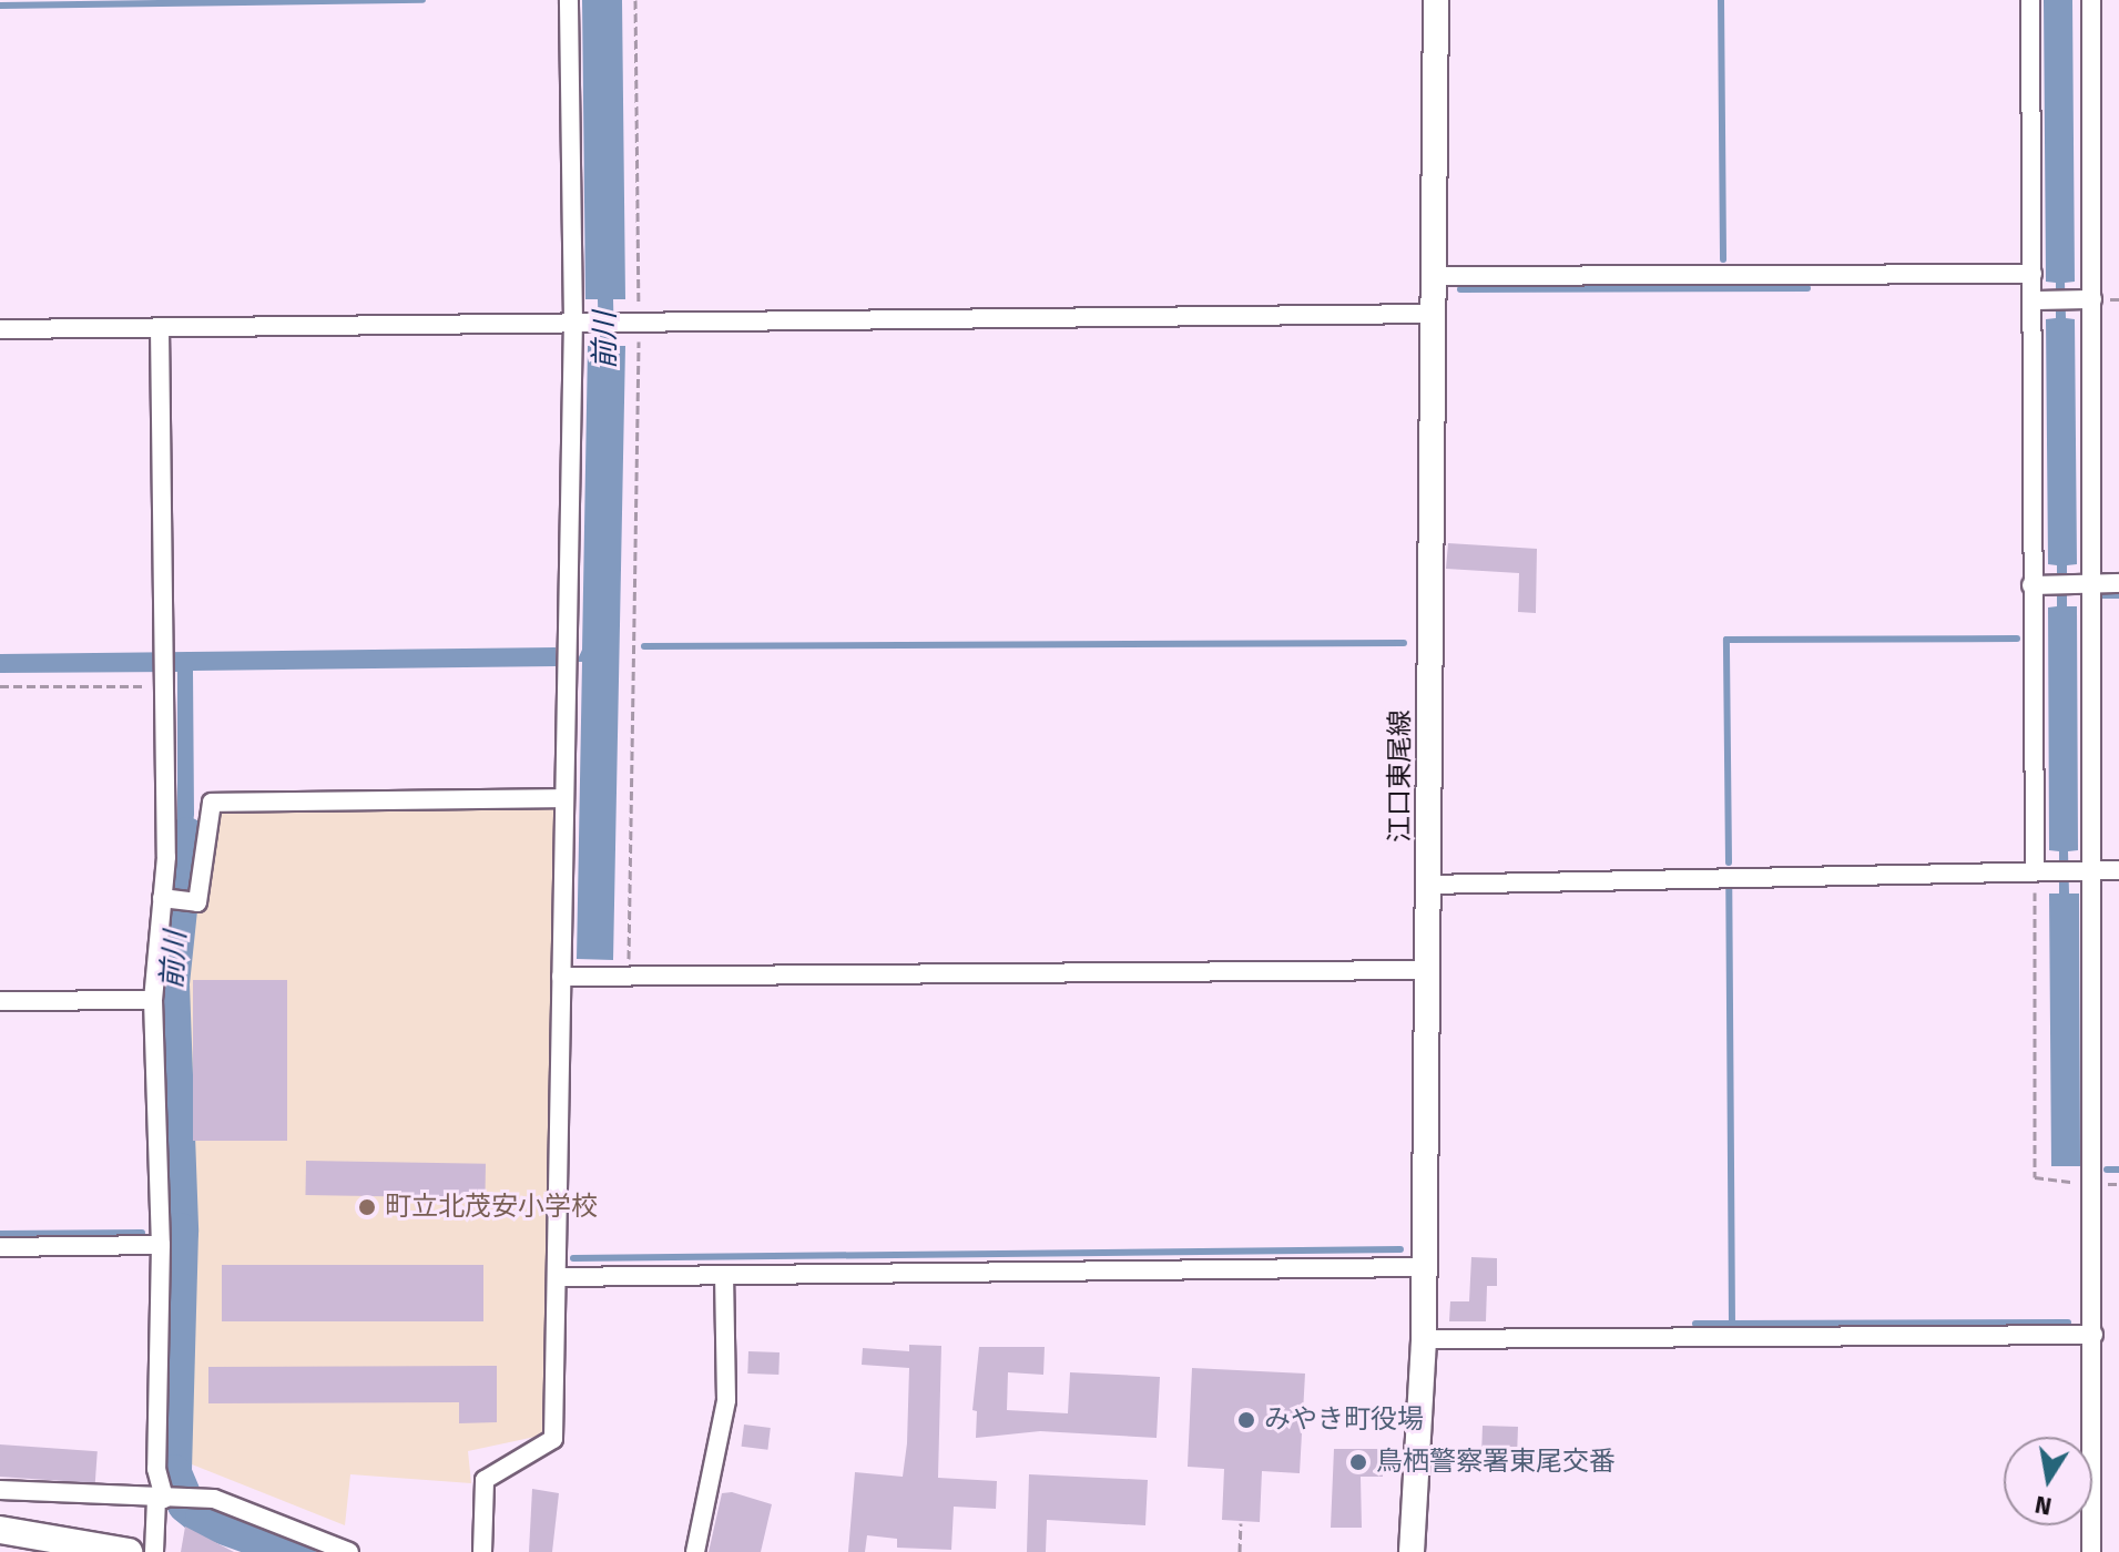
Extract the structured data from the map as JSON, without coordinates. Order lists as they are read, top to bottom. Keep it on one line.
{"streets":{"main road":["江口東尾線"]},"water":["前川"],"places":["町立北茂安小学校","みやき町役場","鳥栖警察署東尾交番"],"north":"bottom"}
